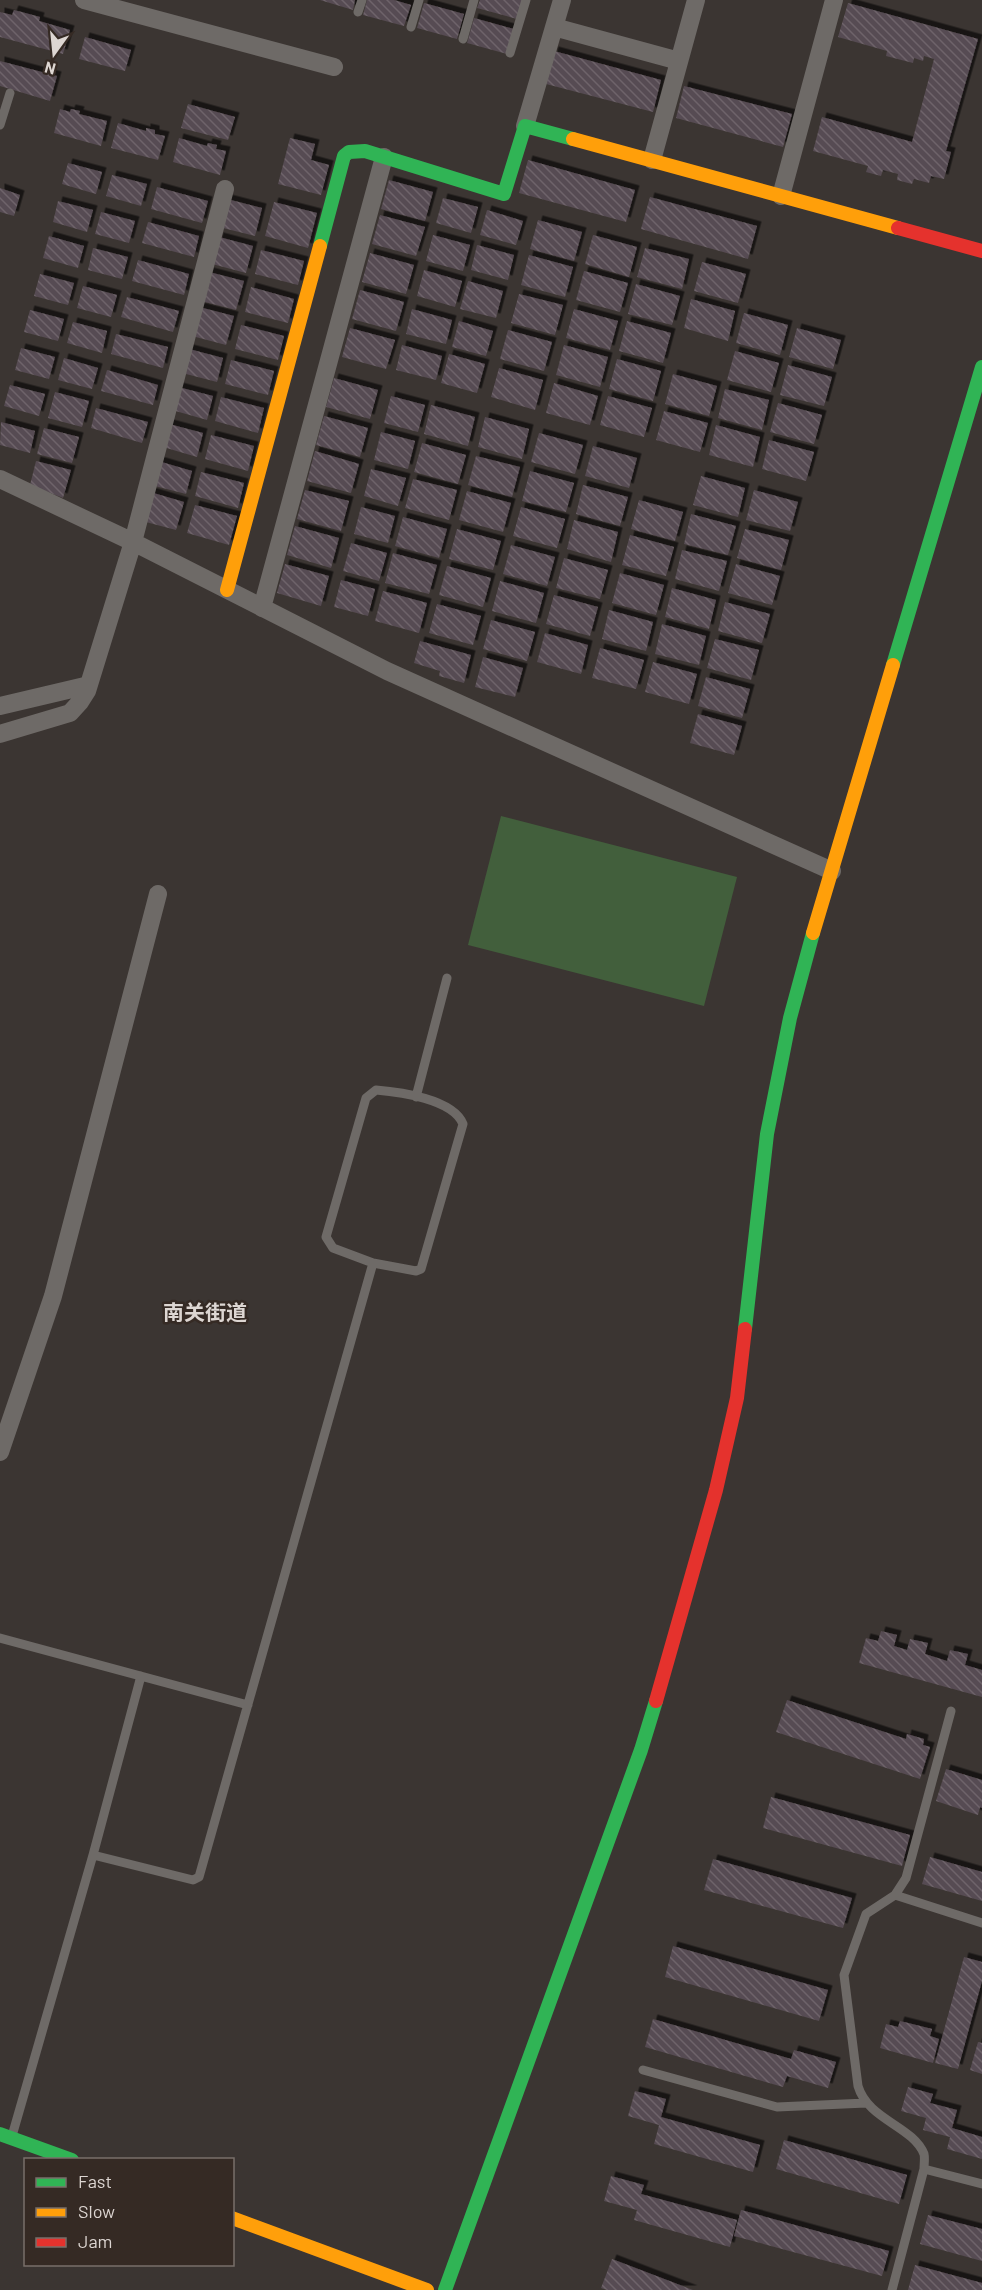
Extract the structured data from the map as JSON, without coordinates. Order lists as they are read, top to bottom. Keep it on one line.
{"districts":["南关街道"],"legend":["Fast","Slow","Jam"],"north":"bottom"}
